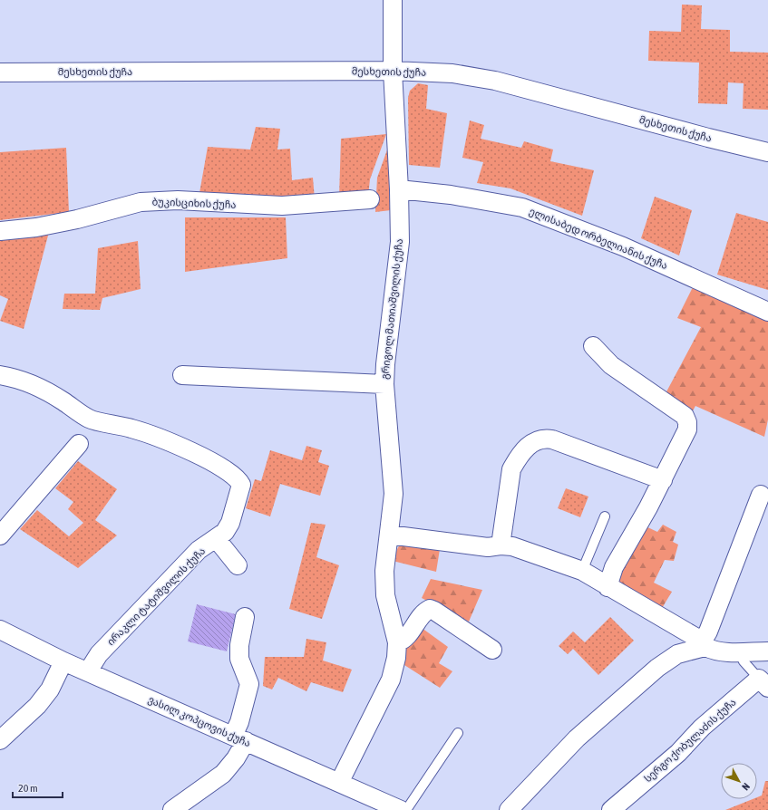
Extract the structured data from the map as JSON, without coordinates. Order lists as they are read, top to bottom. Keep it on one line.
{"streets":{"street":["მესხეთის ქუჩა","ბუკისციხის ქუჩა","ელისაბედ ორბელიანის ქუჩა","გრიგოლ მათიაშვილის ქუჩა","ირაკლი ტატიშვილის ქუჩა","ვასილ კოპცოვის ქუჩა","სერგო ქობულაძის ქუჩა"]},"crossings":[["მესხეთის ქუჩა","გრიგოლ მათიაშვილის ქუჩა"],["ელისაბედ ორბელიანის ქუჩა","გრიგოლ მათიაშვილის ქუჩა"],["გრიგოლ მათიაშვილის ქუჩა","ვასილ კოპცოვის ქუჩა"],["ირაკლი ტატიშვილის ქუჩა","ვასილ კოპცოვის ქუჩა"]],"scale_bar":"20 m","north":"bottom right"}
